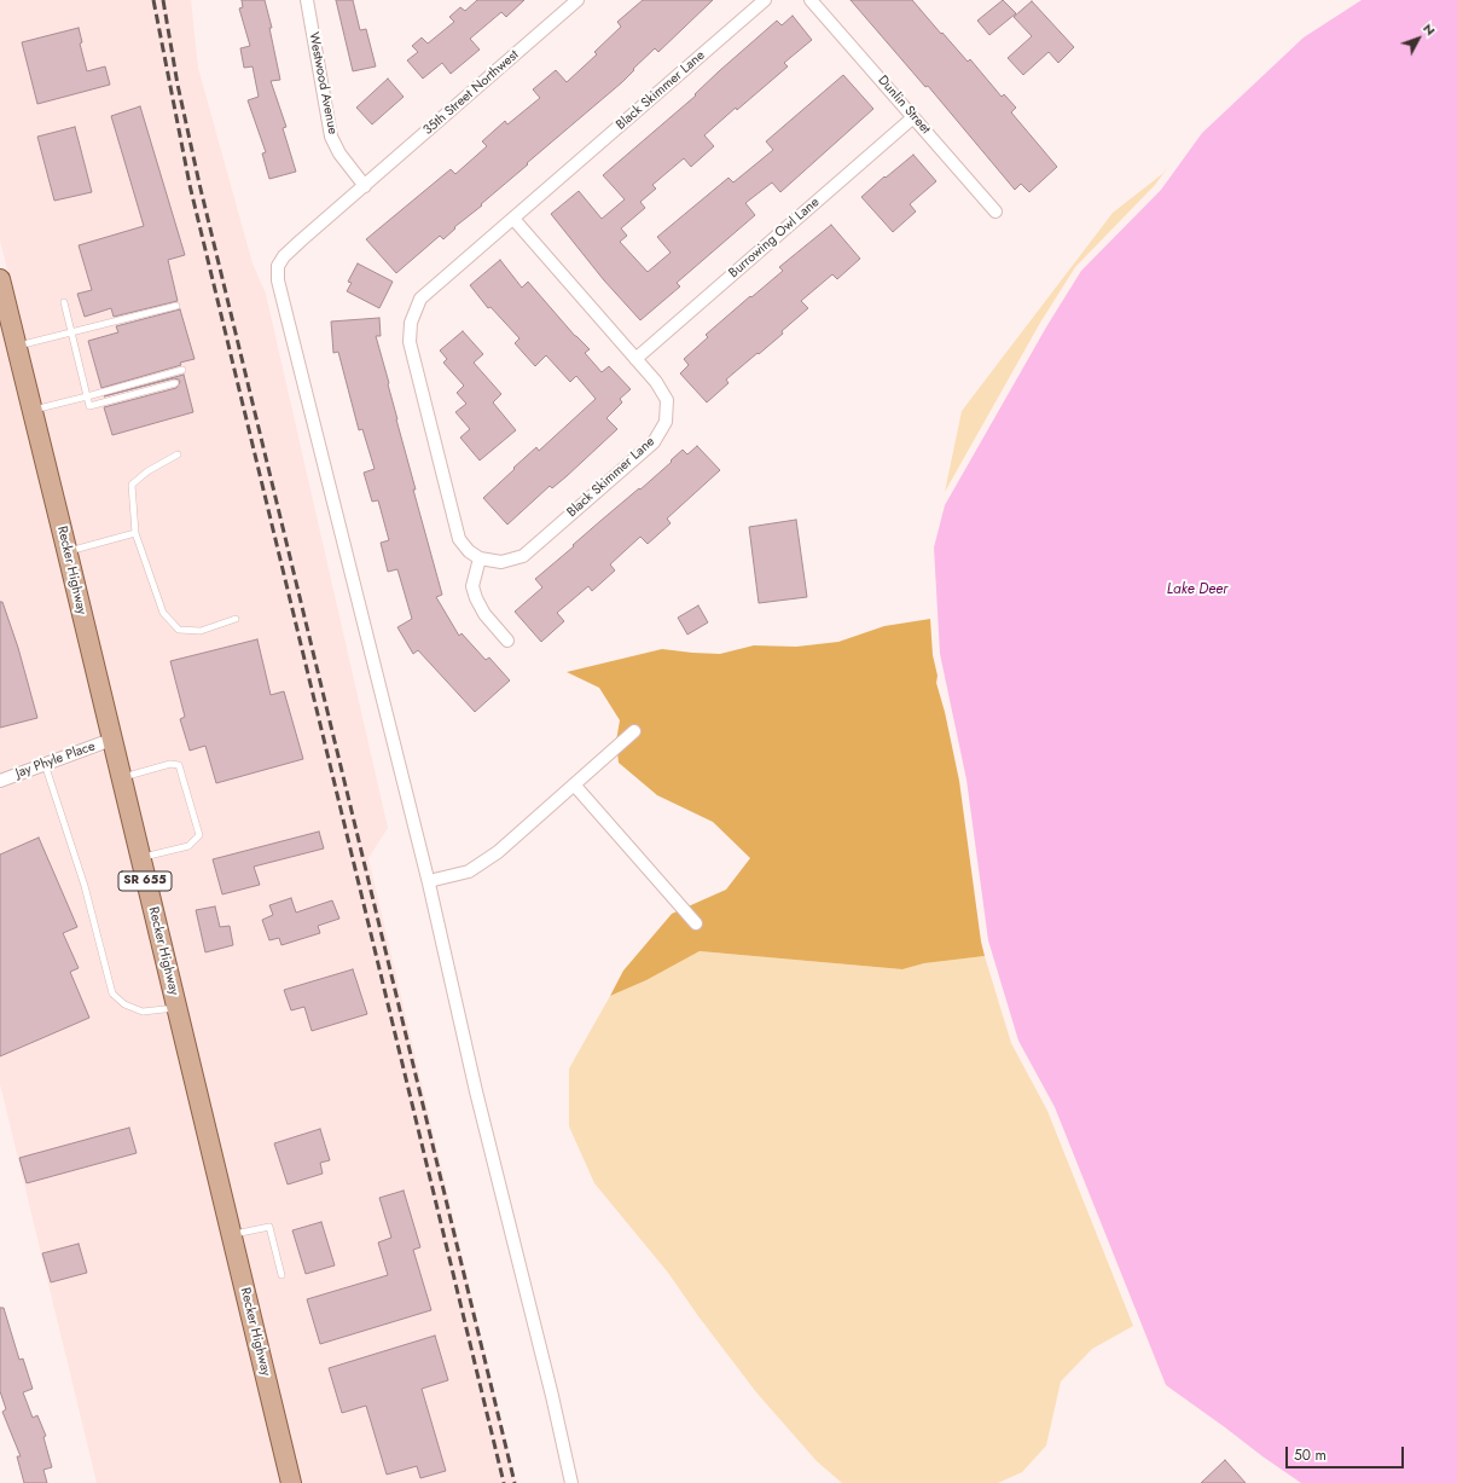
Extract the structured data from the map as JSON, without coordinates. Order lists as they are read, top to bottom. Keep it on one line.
{"streets":{"main road":["Recker Highway","SR 655"],"street":["Westwood Avenue","Black Skimmer Lane","35th Street Northwest","Dunlin Street","Burrowing Owl Lane","Jay Phyle Place"]},"crossings":[["Westwood Avenue","35th Street Northwest"],["Black Skimmer Lane","Burrowing Owl Lane"],["Dunlin Street","Burrowing Owl Lane"],["Recker Highway","Jay Phyle Place"]],"water":["Lake Deer"],"scale_bar":"50 m","north":"top right"}
